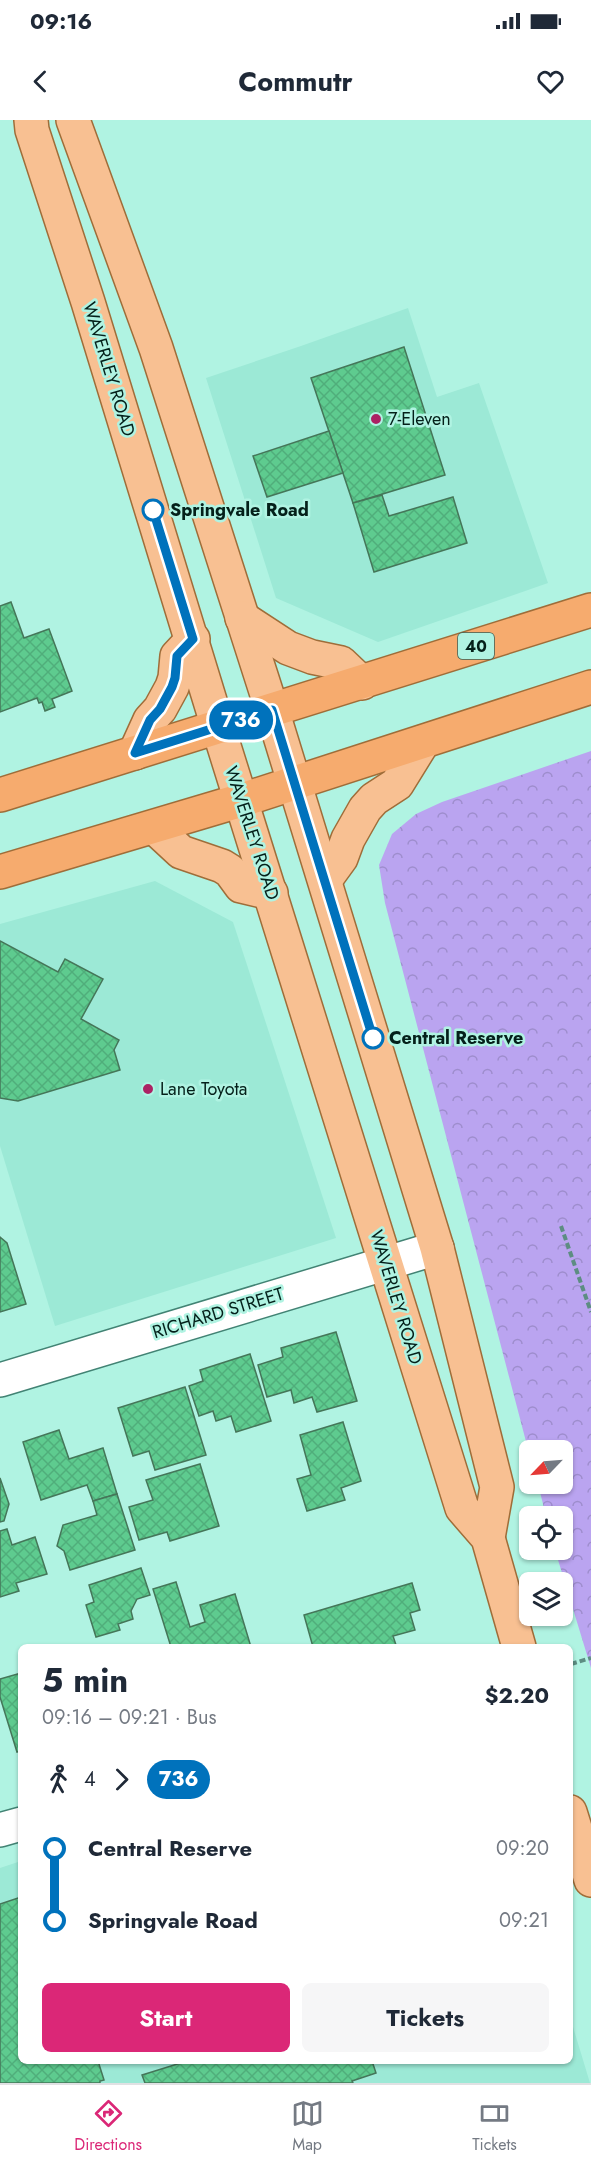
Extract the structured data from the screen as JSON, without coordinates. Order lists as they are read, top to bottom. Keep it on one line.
{"streets":{"highway":["40"],"main road":["WAVERLEY ROAD"],"street":["RICHARD STREET"]},"crossings":[["WAVERLEY ROAD","40"],["WAVERLEY ROAD","RICHARD STREET"]],"places":["7-Eleven","Springvale Road","Central Reserve","Lane Toyota"],"lines":["bus line 736"],"north":"bottom left","page":{"status":"09:16","header":"Commutr","on_map":"736","heading":["5 min","09:16 – 09:21 · Bus","$2.20"],"legs":["4","736"],"list":[{"name":"Central Reserve","value":"09:20"},{"name":"Springvale Road","value":"09:21"}],"buttons":["Start","Tickets"],"tabs":["Directions","Map","Tickets"]}}
